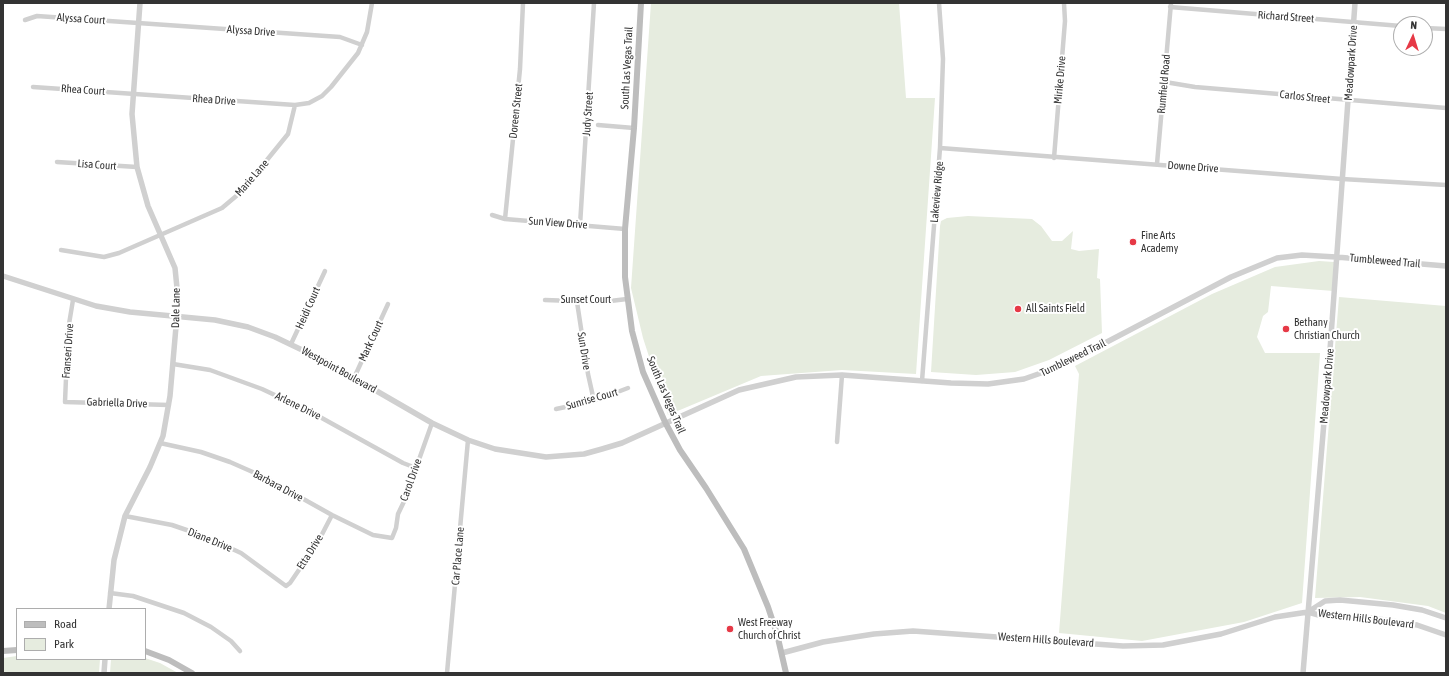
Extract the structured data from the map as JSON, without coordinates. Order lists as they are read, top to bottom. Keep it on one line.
{"streets":{"main road":["South Las Vegas Trail"],"street":["Richard Street","Alyssa Court","Alyssa Drive","Meadowpark Drive","Mirike Drive","Rumfield Road","Rhea Court","Carlos Street","Rhea Drive","Doreen Street","Judy Street","Lisa Court","Downe Drive","Marie Lane","Lakeview Ridge","Sun View Drive","Tumbleweed Trail","Sunset Court","Dale Lane","Heidi Court","Mark Court","Franseri Drive","Sun Drive","Westpoint Boulevard","Sunrise Court","Gabriella Drive","Arlene Drive","Carol Drive","Barbara Drive","Diane Drive","Etta Drive","Car Place Lane","Western Hills Boulevard"]},"crossings":[["Richard Street","Meadowpark Drive"],["Richard Street","Rumfield Road"],["Alyssa Court","Alyssa Drive"],["Alyssa Court","Dale Lane"],["Alyssa Drive","Rhea Drive"],["Alyssa Drive","Dale Lane"],["Meadowpark Drive","Carlos Street"],["Meadowpark Drive","Downe Drive"],["Meadowpark Drive","Tumbleweed Trail"],["Meadowpark Drive","Western Hills Boulevard"],["South Las Vegas Trail","Sun View Drive"],["South Las Vegas Trail","Tumbleweed Trail"],["South Las Vegas Trail","Sunset Court"],["South Las Vegas Trail","Westpoint Boulevard"],["South Las Vegas Trail","Western Hills Boulevard"],["Mirike Drive","Downe Drive"],["Rumfield Road","Carlos Street"],["Rumfield Road","Downe Drive"],["Rhea Court","Rhea Drive"],["Rhea Court","Dale Lane"],["Rhea Drive","Marie Lane"],["Rhea Drive","Dale Lane"],["Doreen Street","Sun View Drive"],["Judy Street","Sun View Drive"],["Lisa Court","Dale Lane"],["Downe Drive","Lakeview Ridge"],["Marie Lane","Dale Lane"],["Lakeview Ridge","Tumbleweed Trail"],["Tumbleweed Trail","Westpoint Boulevard"],["Sunset Court","Sun Drive"],["Dale Lane","Westpoint Boulevard"],["Dale Lane","Gabriella Drive"],["Dale Lane","Arlene Drive"],["Dale Lane","Barbara Drive"],["Dale Lane","Diane Drive"],["Heidi Court","Westpoint Boulevard"],["Mark Court","Westpoint Boulevard"],["Franseri Drive","Westpoint Boulevard"],["Franseri Drive","Gabriella Drive"],["Sun Drive","Sunrise Court"],["Westpoint Boulevard","Carol Drive"],["Westpoint Boulevard","Car Place Lane"],["Arlene Drive","Carol Drive"],["Carol Drive","Barbara Drive"],["Barbara Drive","Etta Drive"],["Diane Drive","Etta Drive"]],"places":["Fine Arts Academy","All Saints Field","Bethany Christian Church","West Freeway Church of Christ"],"legend":["Road","Park"],"north":"top"}
